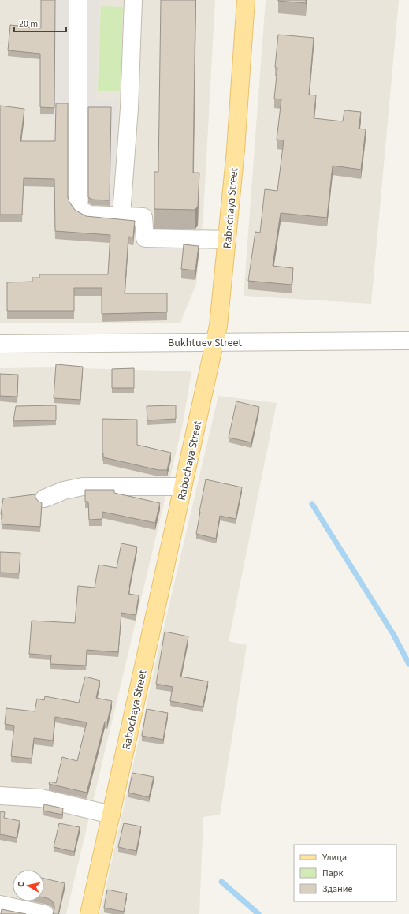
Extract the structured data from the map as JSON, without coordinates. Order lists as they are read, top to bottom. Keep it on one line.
{"streets":{"main road":["Rabochaya Street"],"street":["Bukhtuev Street"]},"crossings":[["Rabochaya Street","Bukhtuev Street"]],"legend":["Улица","Парк","Здание"],"scale_bar":"20 m","north":"left"}
